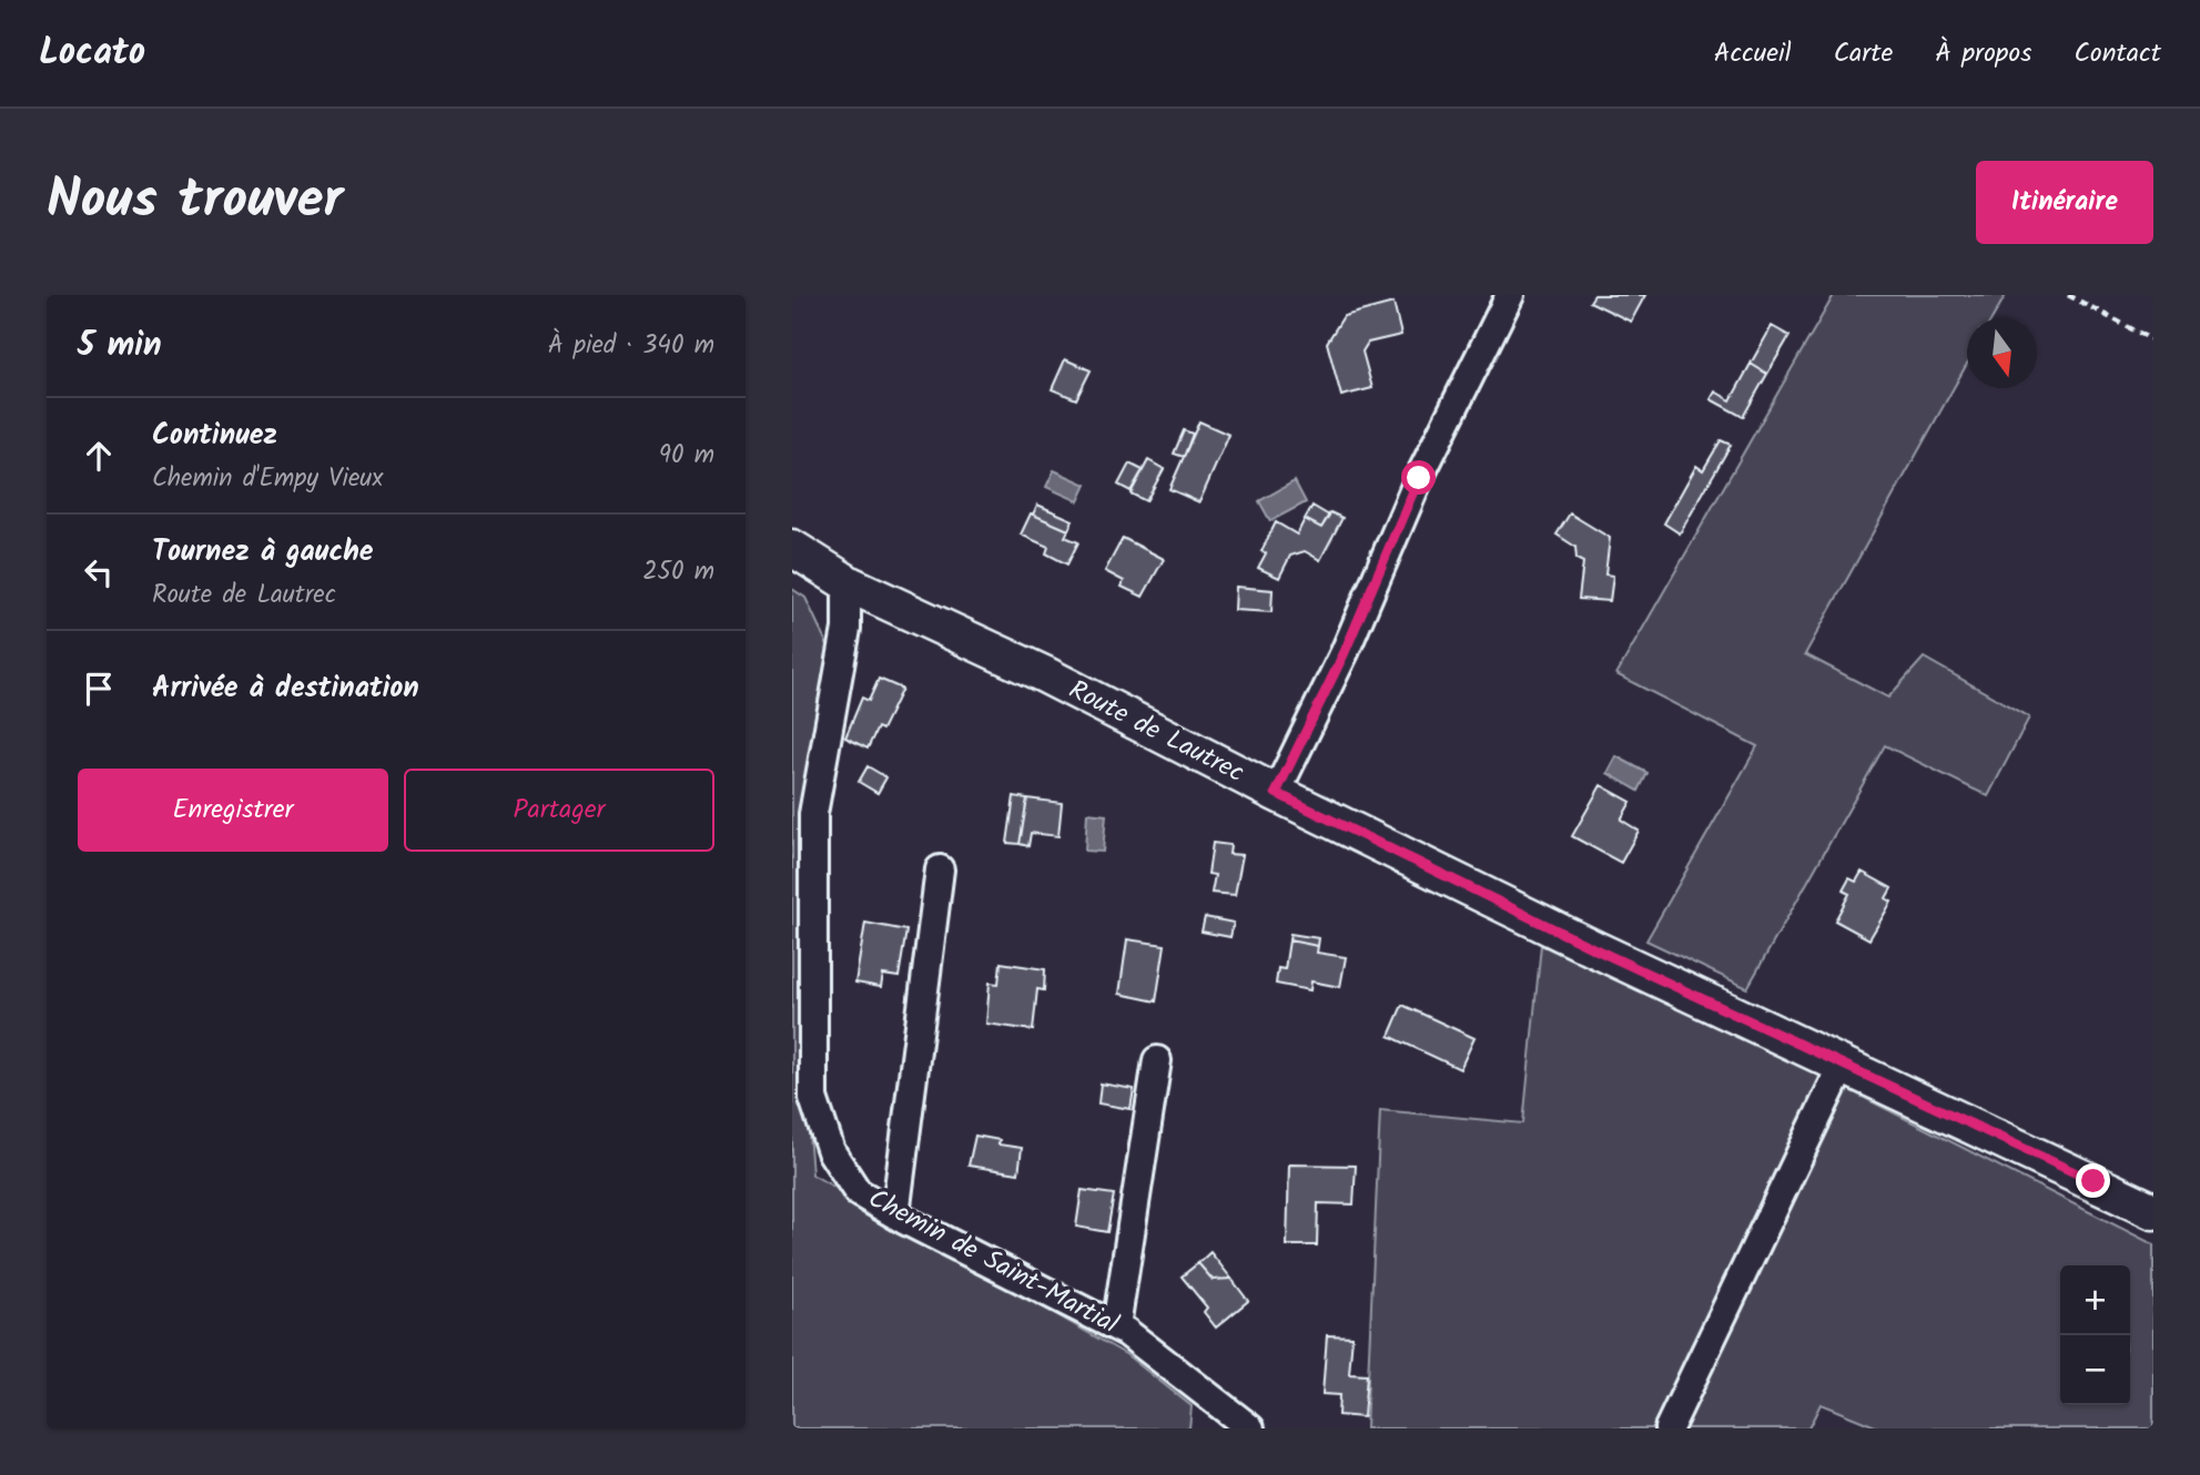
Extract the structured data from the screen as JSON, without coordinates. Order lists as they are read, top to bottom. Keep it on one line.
{"streets":{"main road":["Route de Lautrec"],"street":["Chemin de Saint-Martial"]},"crossings":[["Route de Lautrec","Chemin de Saint-Martial"]],"north":"bottom","page":{"header":"Locato","nav":["Accueil","Carte","À propos","Contact"],"title":"Nous trouver","buttons":["Itinéraire",["Enregistrer","Partager"]],"heading":["5 min","À pied · 340 m"],"list":[["Continuez","Chemin d'Empy Vieux","90 m"],["Tournez à gauche","Route de Lautrec","250 m"],"Arrivée à destination"],"map_buttons":["+","−"]}}
